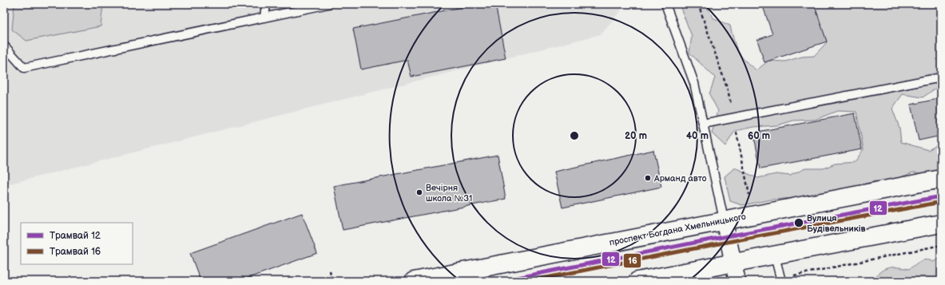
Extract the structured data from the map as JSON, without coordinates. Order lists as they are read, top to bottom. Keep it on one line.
{"streets":{"main road":["проспект Богдана Хмельницького"]},"places":["Арманд авто","Вечірня школа №31","Вулиця Будівельників"],"lines":["tram line 12","tram line 16"],"legend":["Трамвай 12","Трамвай 16"],"rings":["20 m","40 m","60 m"]}
